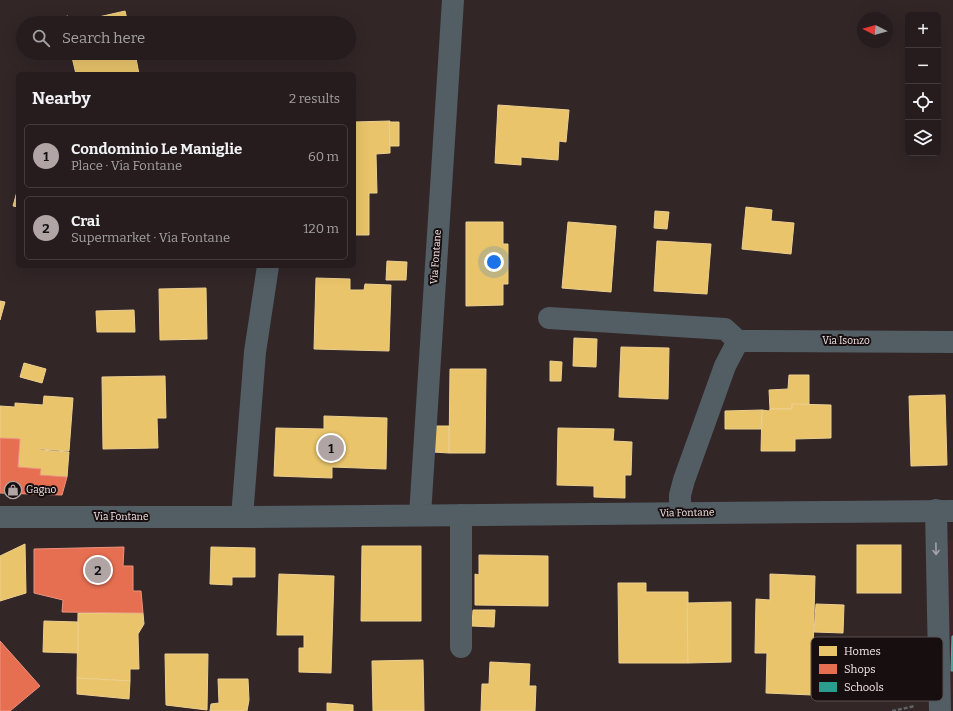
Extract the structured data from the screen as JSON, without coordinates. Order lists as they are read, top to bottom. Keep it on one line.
{"streets":{"street":["Via Fontane","Via Isonzo"]},"places":{"shop":["Gagno"]},"legend":["Homes","Shops","Schools"],"north":"left","page":{"map_buttons":["+","−"],"search":"Search here","heading":["Nearby","2 results"],"list":[{"mark":"1","name":"Condominio Le Maniglie","note":"Place · Via Fontane","value":"60 m"},{"mark":"2","name":"Crai","note":"Supermarket · Via Fontane","value":"120 m"}],"pins":["1","2"]}}
